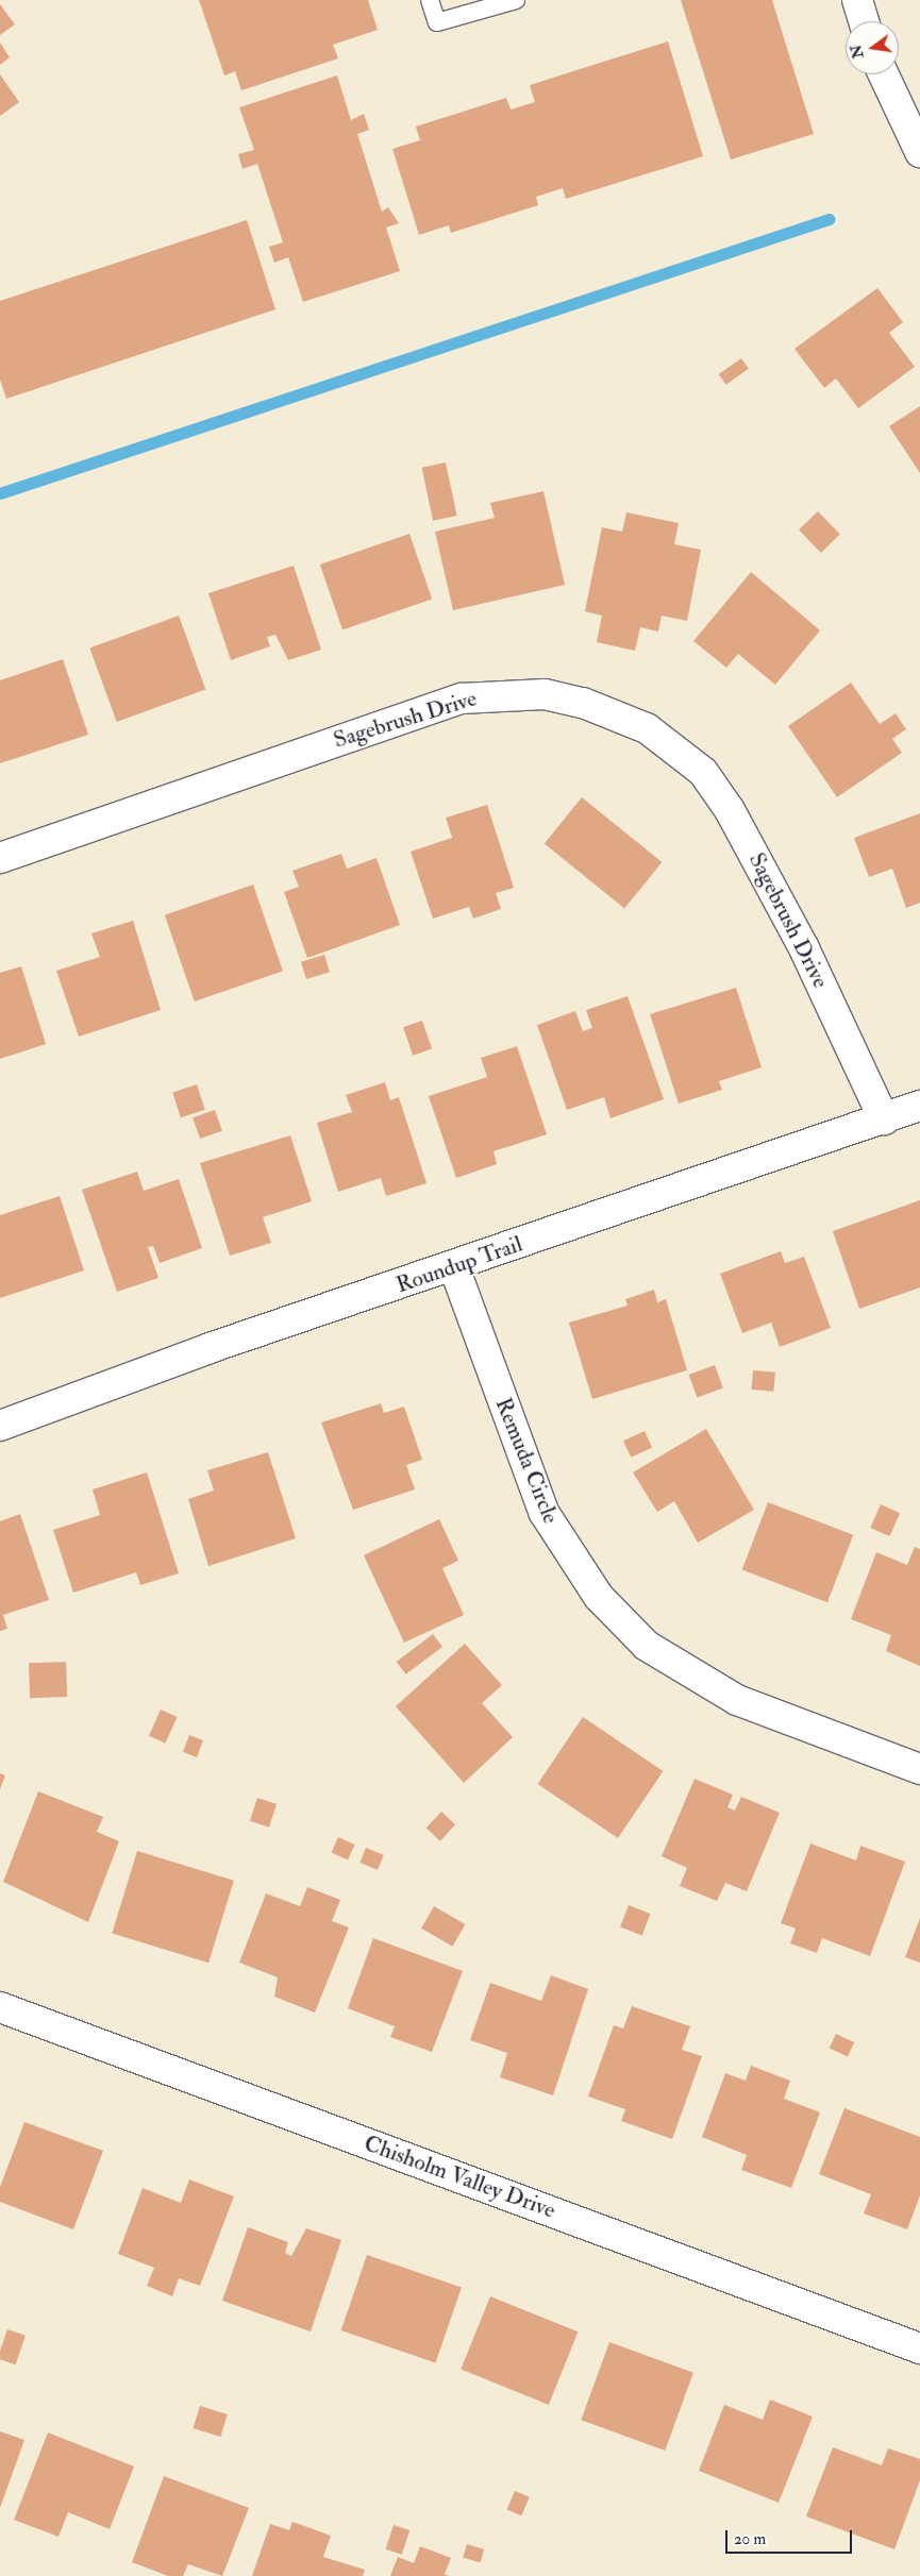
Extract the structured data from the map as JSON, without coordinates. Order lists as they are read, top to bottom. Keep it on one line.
{"streets":{"street":["Sagebrush Drive","Roundup Trail","Remuda Circle","Chisholm Valley Drive"]},"crossings":[["Sagebrush Drive","Roundup Trail"],["Roundup Trail","Remuda Circle"]],"scale_bar":"20 m","north":"left"}
